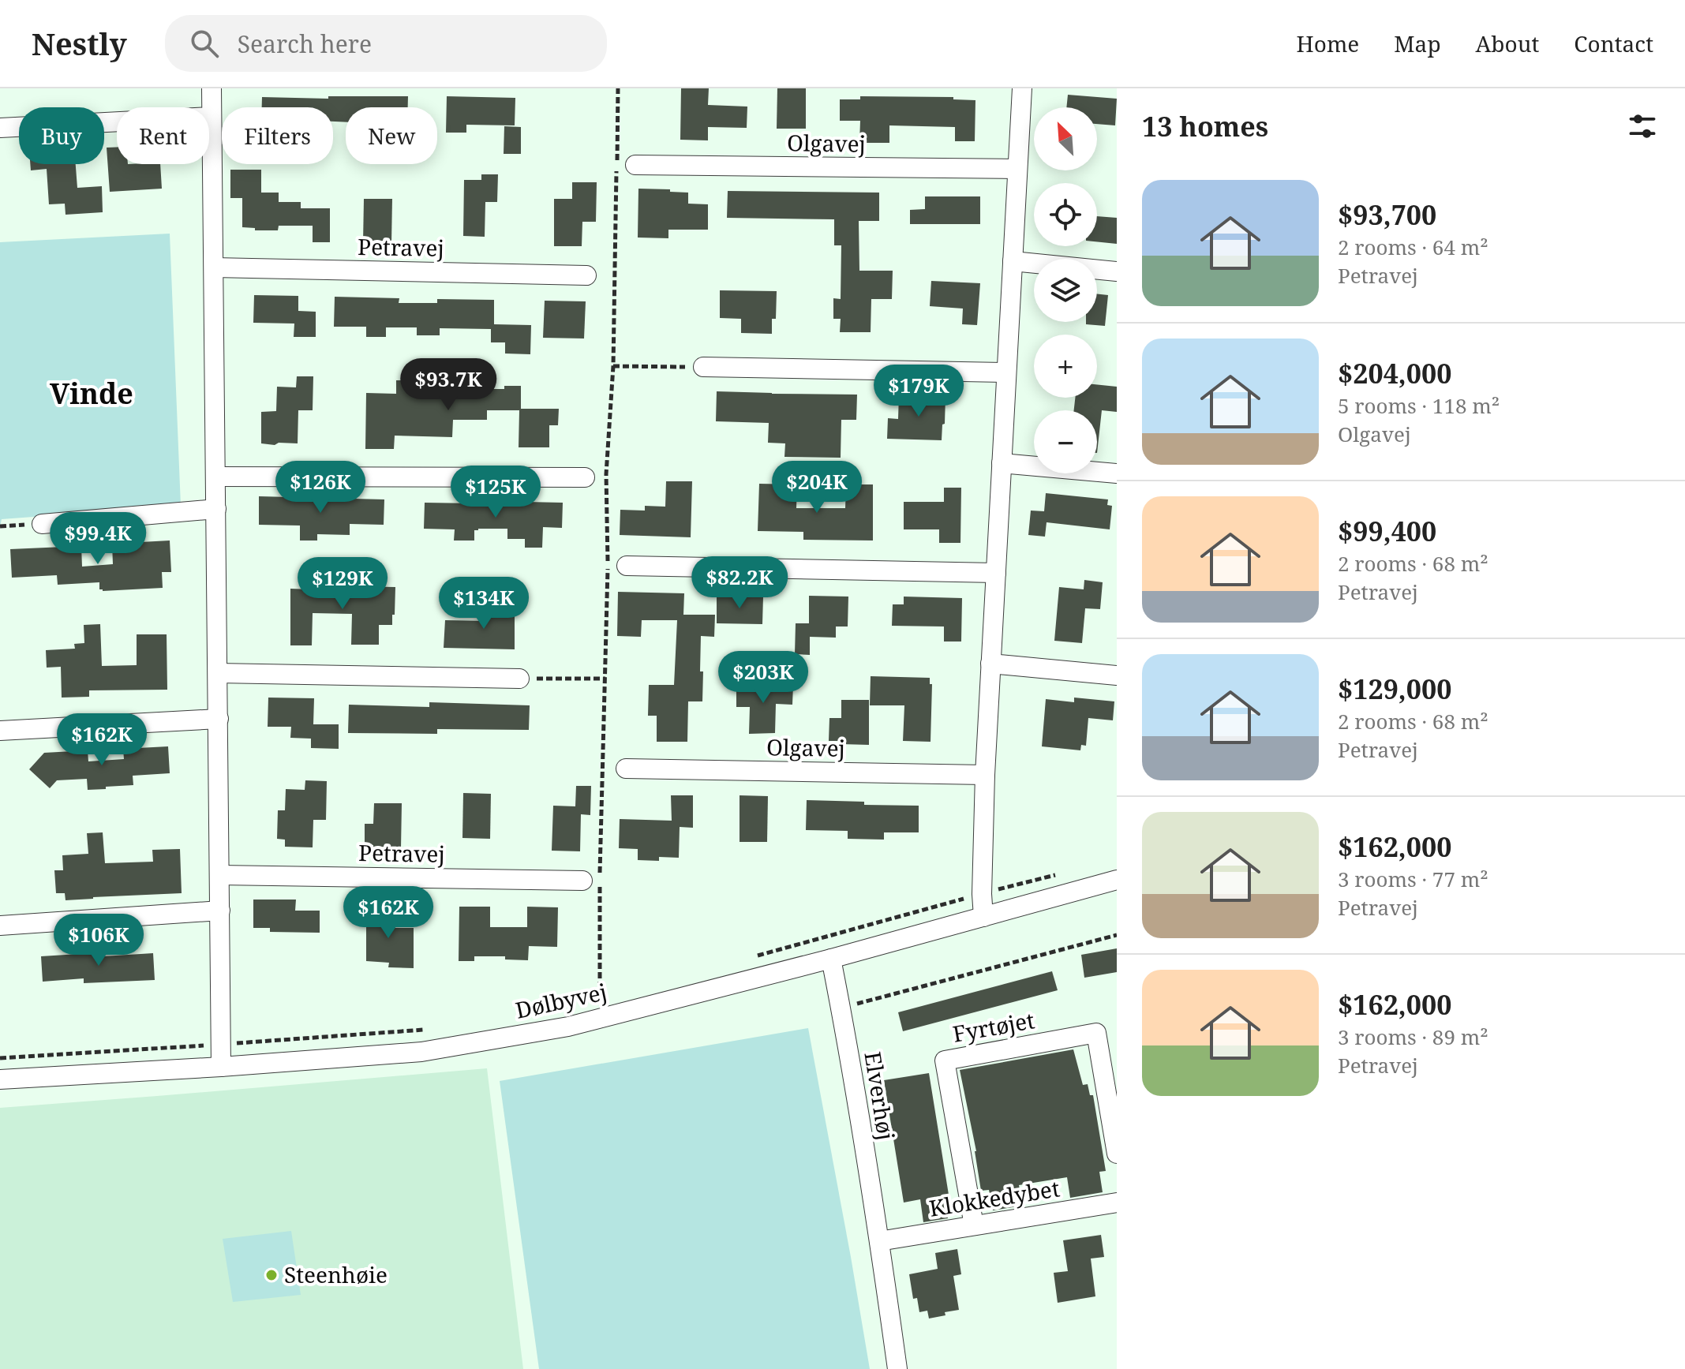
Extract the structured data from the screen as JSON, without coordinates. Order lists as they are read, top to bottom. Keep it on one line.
{"streets":{"street":["Olgavej","Petravej","Dølbyvej","Fyrtøjet","Elverhøj","Klokkedybet"]},"crossings":[["Dølbyvej","Elverhøj"],["Fyrtøjet","Klokkedybet"],["Elverhøj","Klokkedybet"]],"districts":["Vinde"],"places":["Steenhøie"],"north":"top left","page":{"header":"Nestly","search":"Search here","nav":["Home","Map","About","Contact"],"heading":"13 homes","map_buttons":["+","−"],"chip":["Buy","Rent","Filters","New"],"list":[{"name":"$93,700","note":"2 rooms · 64 m² · Petravej"},{"name":"$204,000","note":"5 rooms · 118 m² · Olgavej"},{"name":"$99,400","note":"2 rooms · 68 m² · Petravej"},{"name":"$129,000","note":"2 rooms · 68 m² · Petravej"},{"name":"$162,000","note":"3 rooms · 77 m² · Petravej"},{"name":"$162,000","note":"3 rooms · 89 m² · Petravej"}],"price":["$93.7K","$179K","$126K","$204K","$125K","$99.4K","$82.2K","$129K","$134K","$203K","$162K","$162K","$106K"]}}
